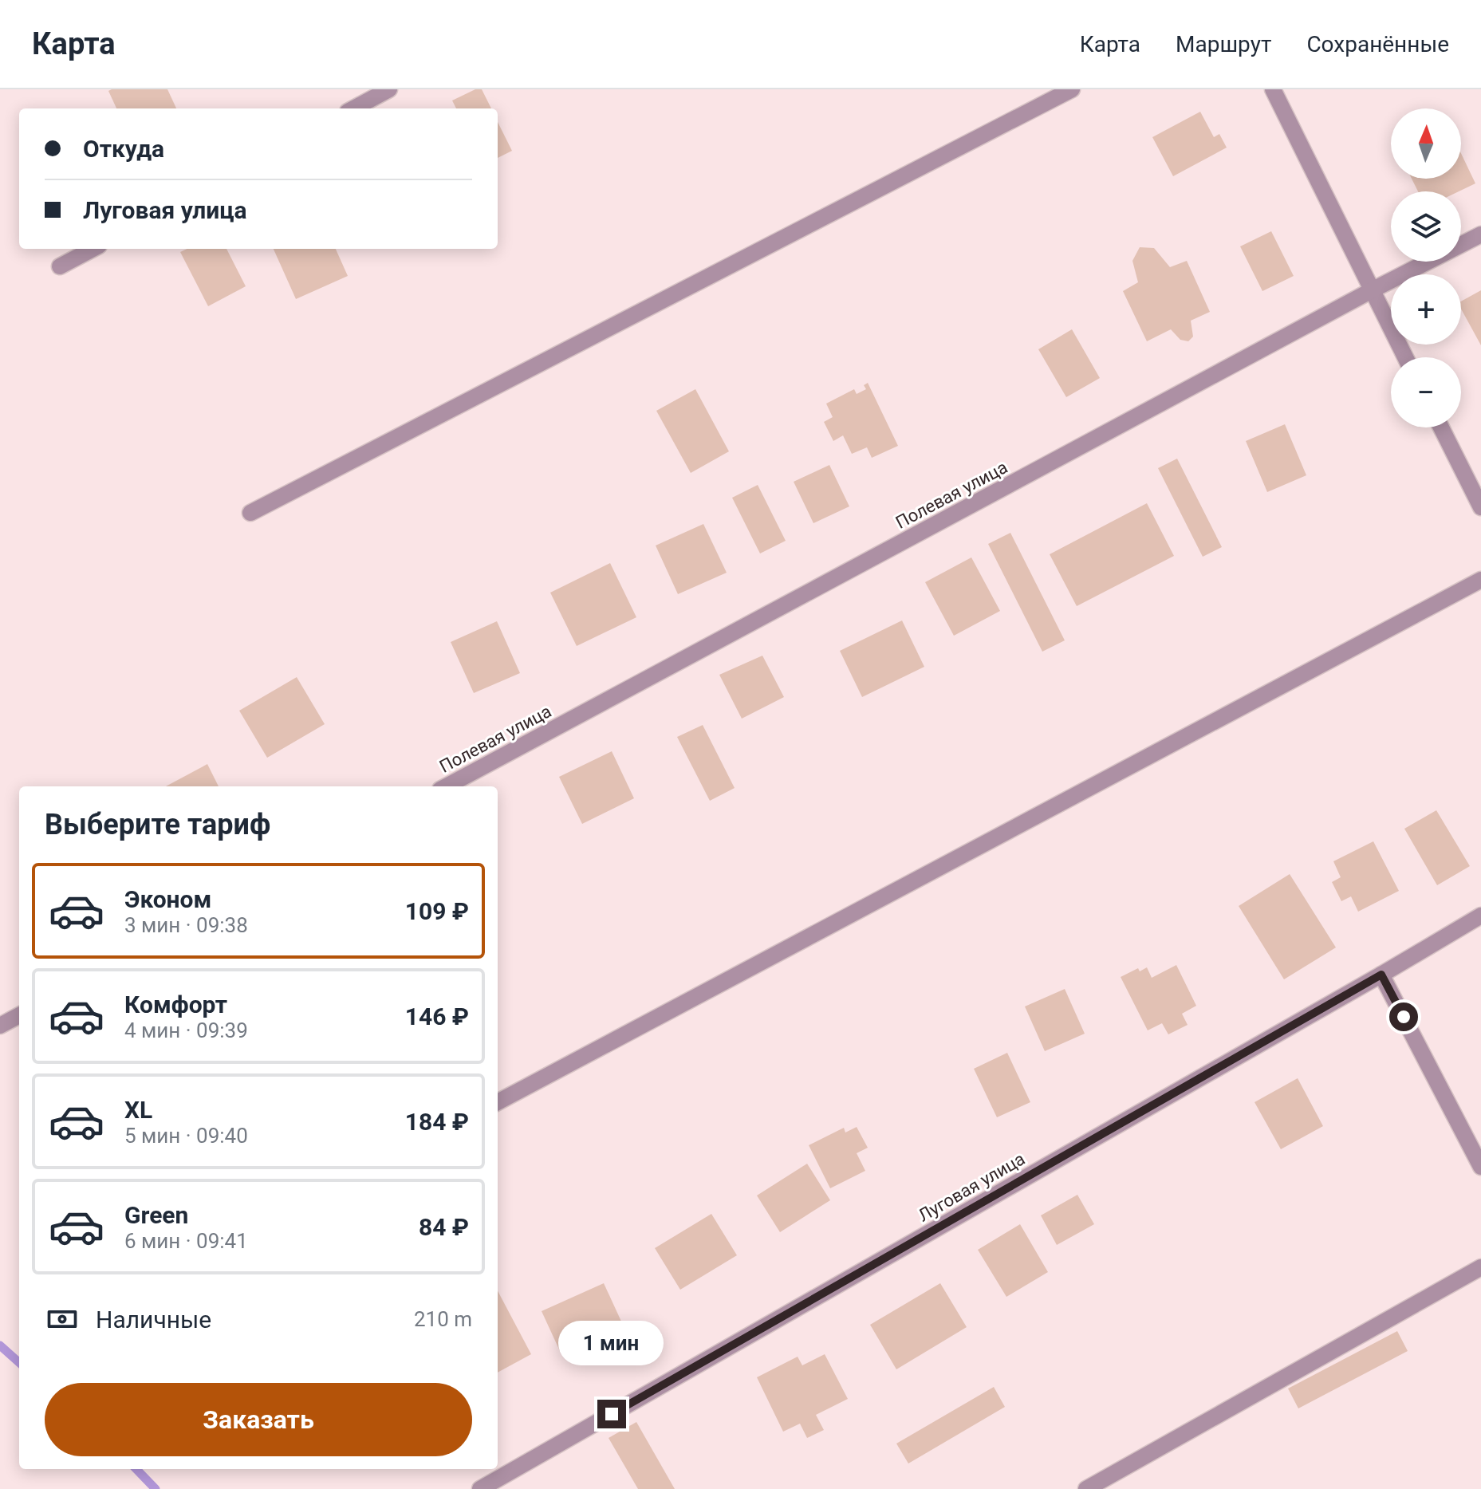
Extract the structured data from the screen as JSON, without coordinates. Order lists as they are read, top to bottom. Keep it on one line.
{"streets":{"street":["Полевая улица","Луговая улица"]},"north":"top","page":{"header":"Карта","nav":["Карта","Маршрут","Сохранённые"],"map_buttons":["+","−"],"banner":["Откуда","Луговая улица"],"heading":"Выберите тариф","list":[{"name":"Эконом","note":"3 мин · 09:38","value":"109 ₽"},{"name":"Комфорт","note":"4 мин · 09:39","value":"146 ₽"},{"name":"XL","note":"5 мин · 09:40","value":"184 ₽"},{"name":"Green","note":"6 мин · 09:41","value":"84 ₽"}],"pay":["Наличные","210 m"],"bubble":"1 мин","buttons":"Заказать"}}
